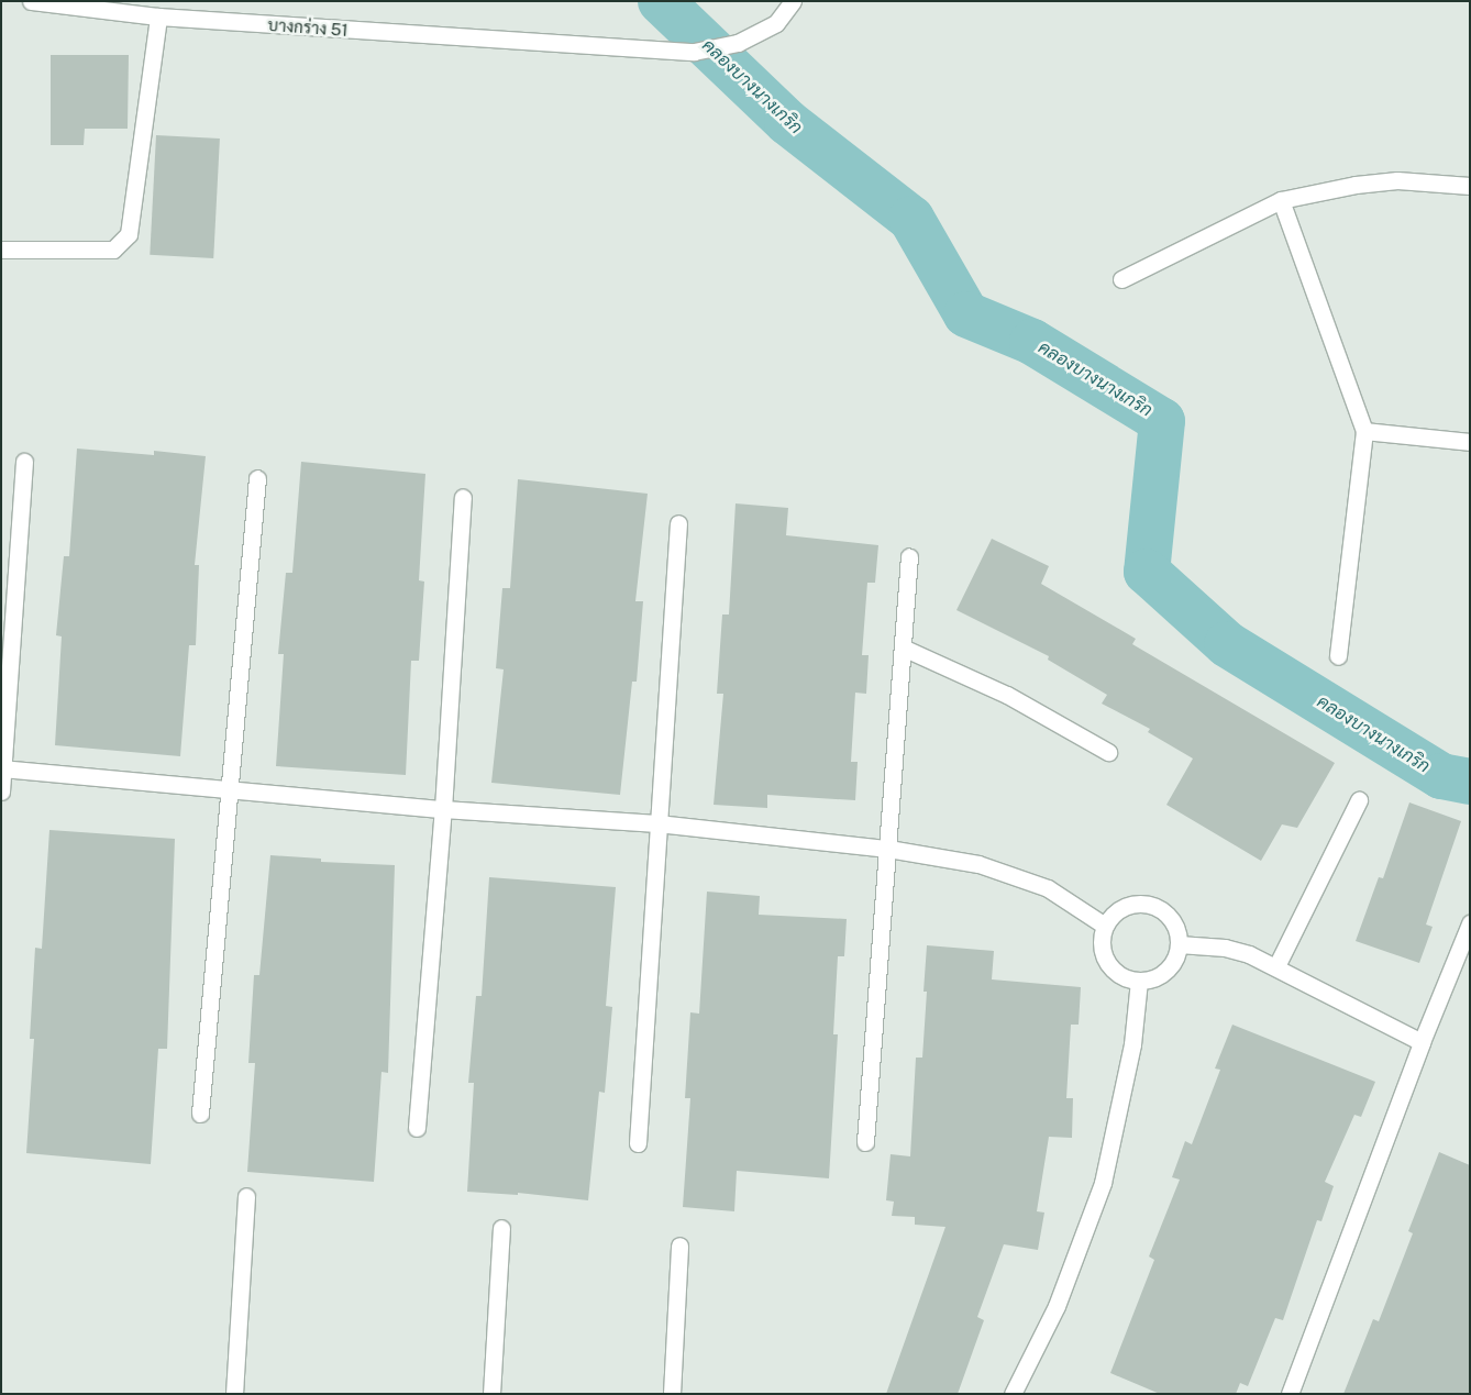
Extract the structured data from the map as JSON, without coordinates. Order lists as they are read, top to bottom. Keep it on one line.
{"streets":{"street":["บางกร่าง 51"]},"water":["คลองบางนางเกริก"]}
